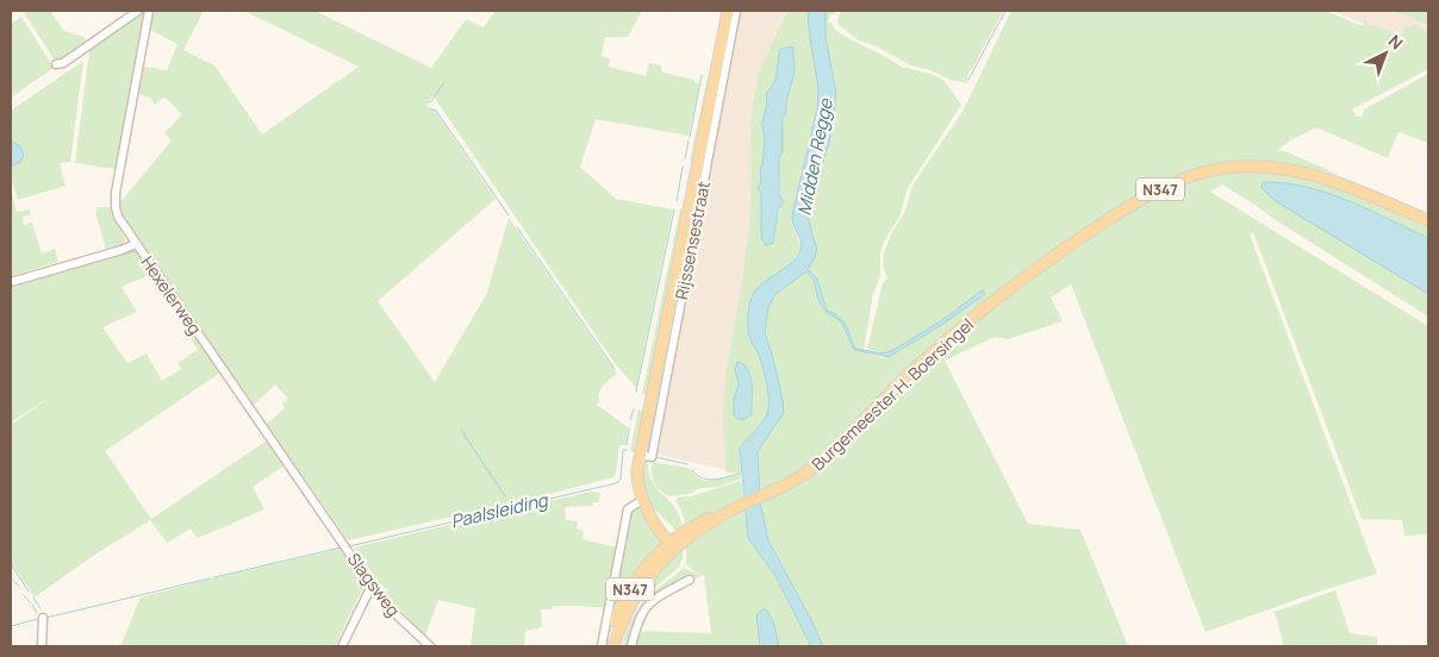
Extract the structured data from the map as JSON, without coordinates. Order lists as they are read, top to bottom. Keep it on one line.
{"streets":{"main road":["N347","Rijssensestraat","Burgemeester H. Boersingel"],"street":["Hexelerweg","Slagsweg"]},"crossings":[["N347","Rijssensestraat"],["N347","Burgemeester H. Boersingel"],["Rijssensestraat","Burgemeester H. Boersingel"],["Hexelerweg","Slagsweg"]],"water":["Midden Regge","Paalsleiding"],"north":"top right"}
